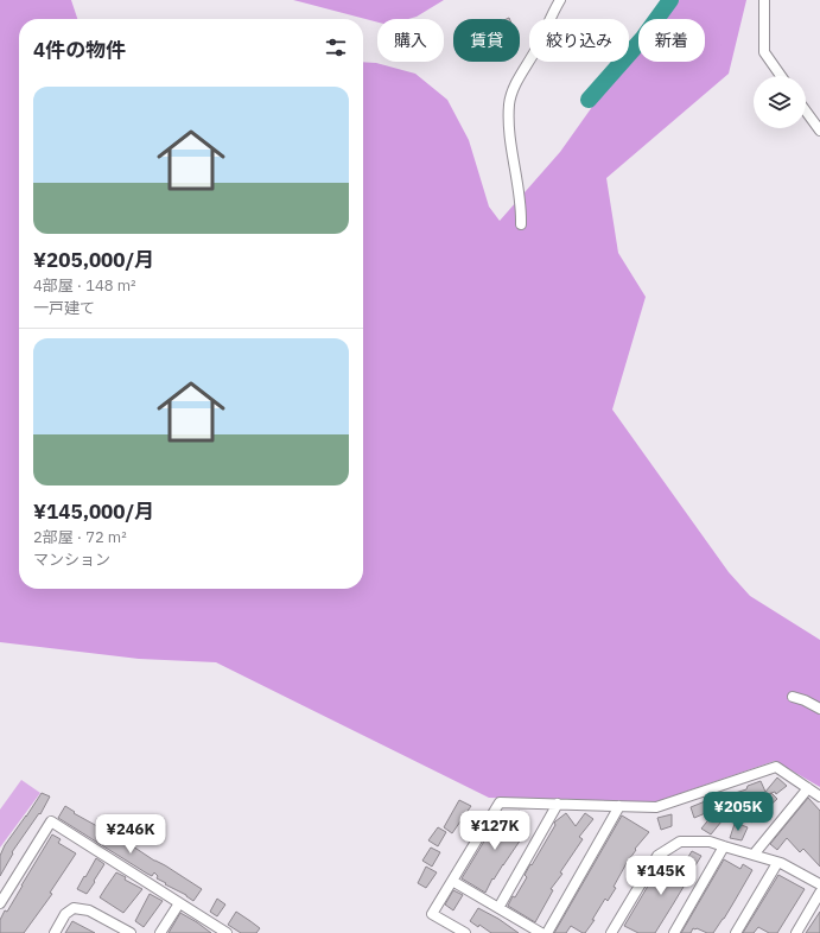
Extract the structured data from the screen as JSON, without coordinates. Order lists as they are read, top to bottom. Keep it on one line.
{"page":{"chip":["購入","賃貸","絞り込み","新着"],"heading":"4件の物件","list":[{"name":"¥205,000/月","note":"4部屋 · 148 m² · 一戸建て"},{"name":"¥145,000/月","note":"2部屋 · 72 m² · マンション"}],"price":["¥205K","¥127K","¥246K","¥145K"]}}
